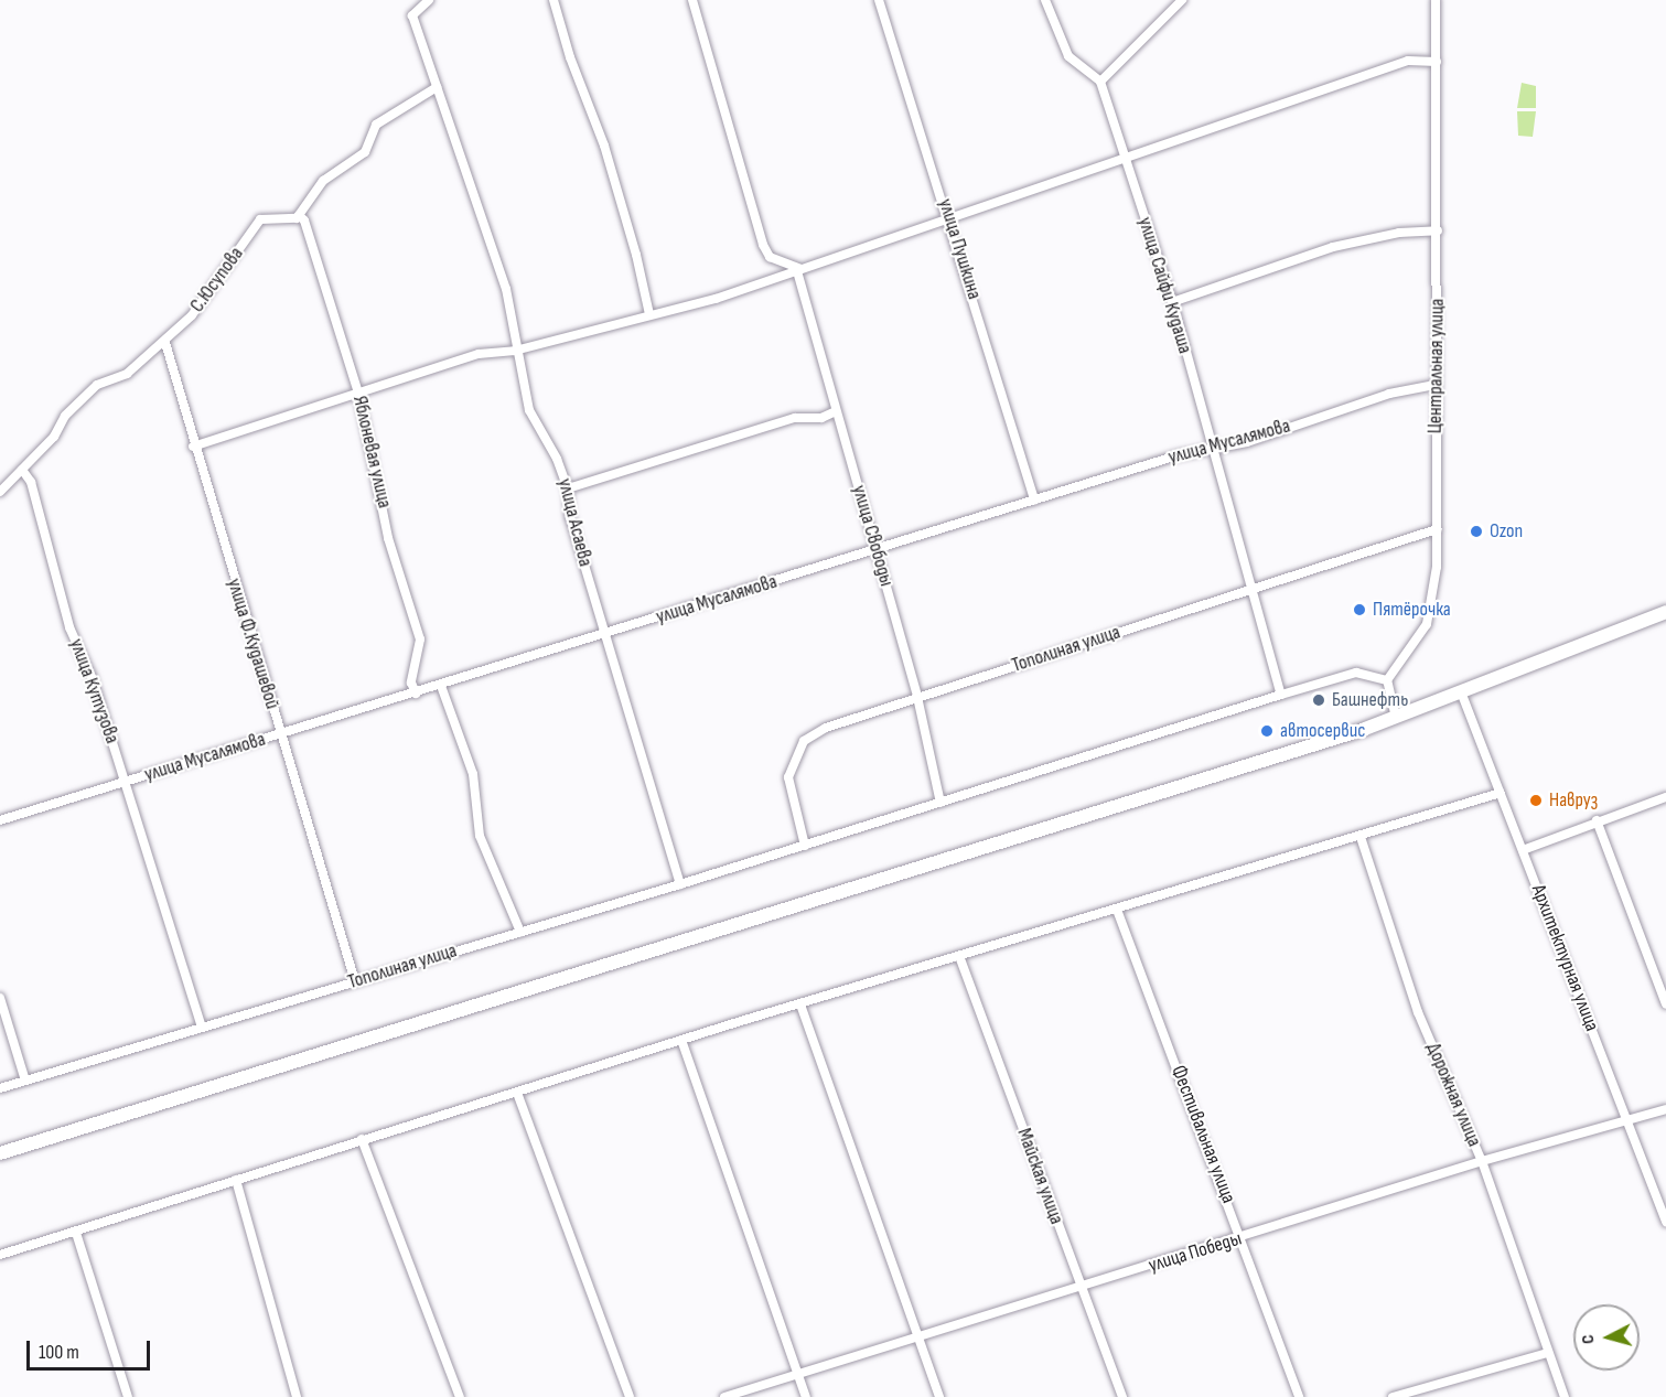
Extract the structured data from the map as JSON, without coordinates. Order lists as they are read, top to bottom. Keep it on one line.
{"streets":{"street":["улица Пушкина","С.Юсупова","улица Сайфи Кудаша","Центральная улица","улица Мусалямова","Яблоневая улица","улица Асаева","улица Свободы","улица Ф.Кудашевой","Тополиная улица","улица Кутузова","Архитектурная улица","Дорожная улица","Фестивальная улица","Майская улица","улица Победы"]},"crossings":[["улица Пушкина","улица Мусалямова"],["С.Юсупова","Яблоневая улица"],["С.Юсупова","улица Ф.Кудашевой"],["С.Юсупова","улица Кутузова"],["улица Сайфи Кудаша","улица Мусалямова"],["улица Сайфи Кудаша","Тополиная улица"],["Центральная улица","улица Мусалямова"],["Центральная улица","Тополиная улица"],["улица Мусалямова","Яблоневая улица"],["улица Мусалямова","улица Асаева"],["улица Мусалямова","улица Свободы"],["улица Мусалямова","улица Ф.Кудашевой"],["улица Мусалямова","улица Кутузова"],["улица Асаева","Тополиная улица"],["улица Свободы","Тополиная улица"],["улица Ф.Кудашевой","Тополиная улица"],["Тополиная улица","улица Кутузова"],["Архитектурная улица","улица Победы"],["Дорожная улица","улица Победы"],["Фестивальная улица","улица Победы"],["Майская улица","улица Победы"]],"places":["Ozon","Пятёрочка","Башнефть","автосервис","Навруз"],"scale_bar":"100 m","north":"left"}
